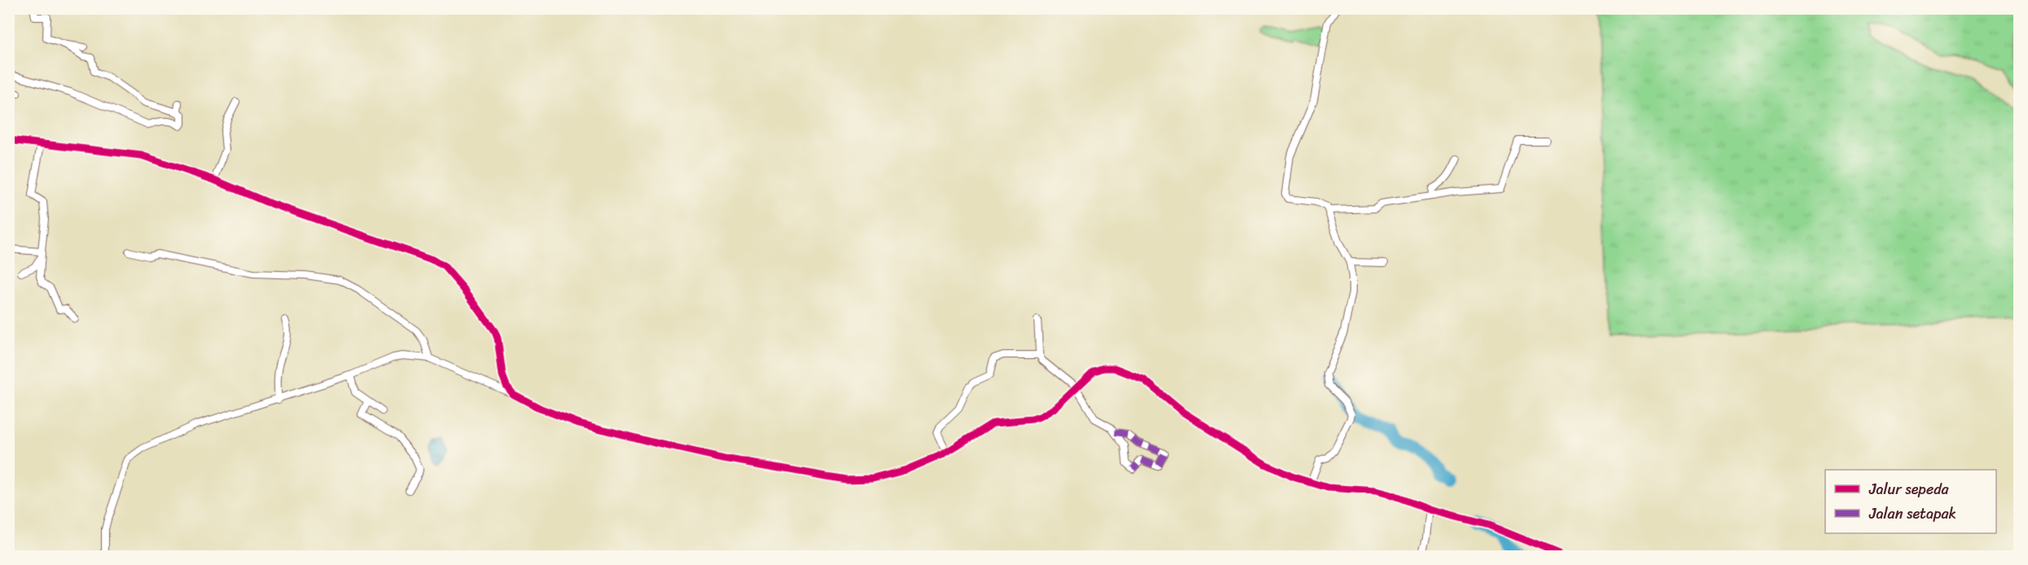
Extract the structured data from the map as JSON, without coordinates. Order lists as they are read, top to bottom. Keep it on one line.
{"legend":["Jalur sepeda","Jalan setapak"]}
